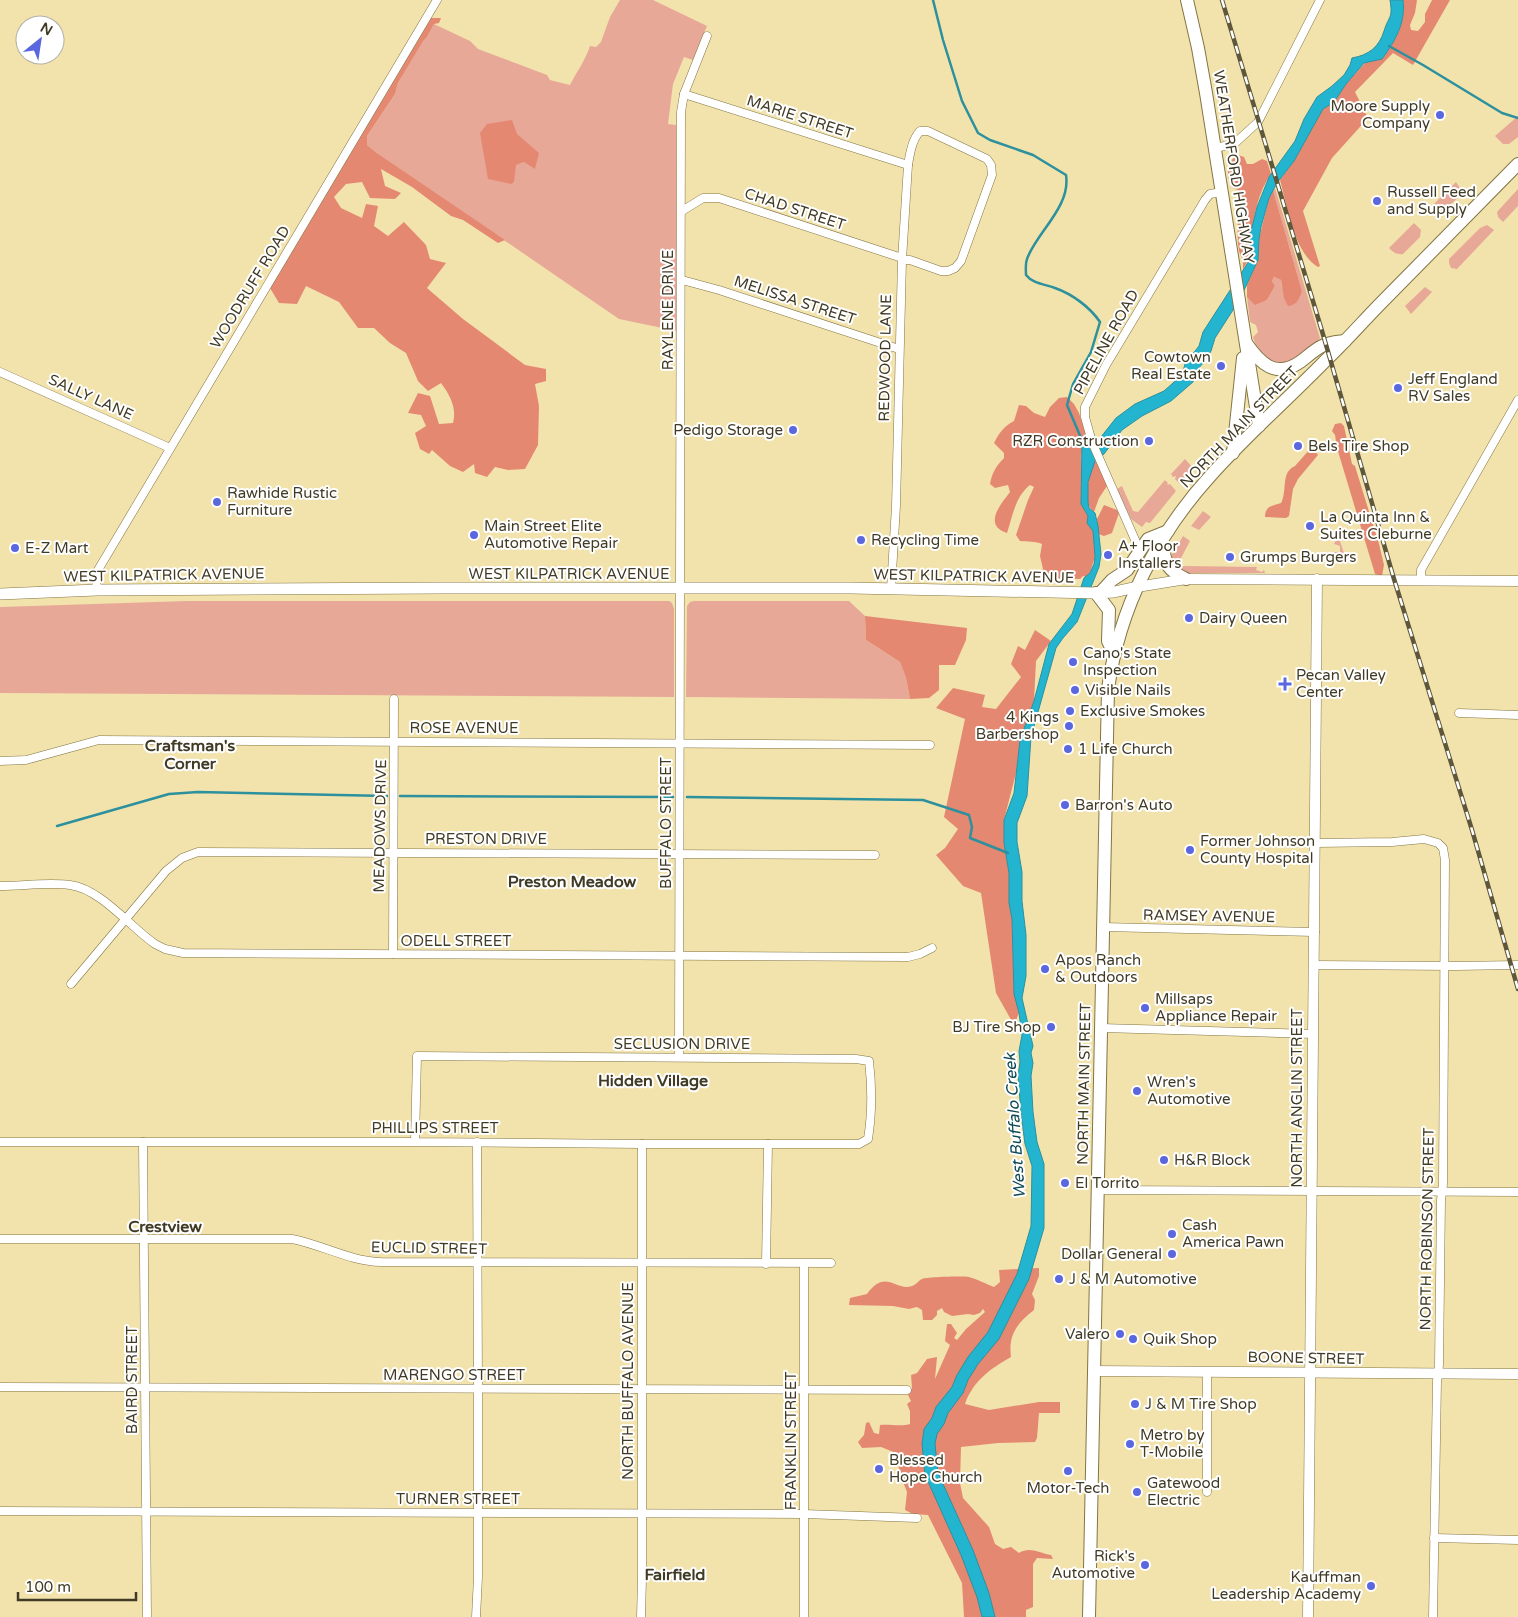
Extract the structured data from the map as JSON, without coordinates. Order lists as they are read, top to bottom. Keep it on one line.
{"streets":{"main road":["WEATHERFORD HIGHWAY","NORTH MAIN STREET","WEST KILPATRICK AVENUE"],"street":["MARIE STREET","CHAD STREET","WOODRUFF ROAD","MELISSA STREET","RAYLENE DRIVE","PIPELINE ROAD","REDWOOD LANE","SALLY LANE","ROSE AVENUE","BUFFALO STREET","MEADOWS DRIVE","PRESTON DRIVE","RAMSEY AVENUE","ODELL STREET","SECLUSION DRIVE","NORTH ANGLIN STREET","PHILLIPS STREET","NORTH ROBINSON STREET","EUCLID STREET","BOONE STREET","MARENGO STREET","BAIRD STREET","NORTH BUFFALO AVENUE","FRANKLIN STREET","TURNER STREET"]},"crossings":[["MARIE STREET","RAYLENE DRIVE"],["MARIE STREET","REDWOOD LANE"],["WEATHERFORD HIGHWAY","PIPELINE ROAD"],["CHAD STREET","RAYLENE DRIVE"],["CHAD STREET","REDWOOD LANE"],["WOODRUFF ROAD","SALLY LANE"],["WOODRUFF ROAD","WEST KILPATRICK AVENUE"],["MELISSA STREET","RAYLENE DRIVE"],["MELISSA STREET","REDWOOD LANE"],["RAYLENE DRIVE","WEST KILPATRICK AVENUE"],["RAYLENE DRIVE","BUFFALO STREET"],["REDWOOD LANE","WEST KILPATRICK AVENUE"],["NORTH MAIN STREET","WEST KILPATRICK AVENUE"],["NORTH MAIN STREET","RAMSEY AVENUE"],["NORTH MAIN STREET","BOONE STREET"],["WEST KILPATRICK AVENUE","BUFFALO STREET"],["ROSE AVENUE","BUFFALO STREET"],["ROSE AVENUE","MEADOWS DRIVE"],["BUFFALO STREET","PRESTON DRIVE"],["BUFFALO STREET","ODELL STREET"],["BUFFALO STREET","SECLUSION DRIVE"],["MEADOWS DRIVE","PRESTON DRIVE"],["MEADOWS DRIVE","ODELL STREET"],["PRESTON DRIVE","ODELL STREET"],["RAMSEY AVENUE","NORTH ANGLIN STREET"],["SECLUSION DRIVE","PHILLIPS STREET"],["NORTH ANGLIN STREET","NORTH ROBINSON STREET"],["NORTH ANGLIN STREET","BOONE STREET"],["PHILLIPS STREET","BAIRD STREET"],["PHILLIPS STREET","NORTH BUFFALO AVENUE"],["NORTH ROBINSON STREET","BOONE STREET"],["EUCLID STREET","BAIRD STREET"],["EUCLID STREET","NORTH BUFFALO AVENUE"],["EUCLID STREET","FRANKLIN STREET"],["MARENGO STREET","BAIRD STREET"],["MARENGO STREET","NORTH BUFFALO AVENUE"],["MARENGO STREET","FRANKLIN STREET"],["BAIRD STREET","TURNER STREET"],["NORTH BUFFALO AVENUE","TURNER STREET"],["FRANKLIN STREET","TURNER STREET"]],"districts":["Craftsman's Corner","Preston Meadow","Hidden Village","Crestview","Fairfield"],"water":["West Buffalo Creek"],"places":{"other":["Moore Supply Company","Russell Feed and Supply","Cowtown Real Estate","Jeff England RV Sales","Pedigo Storage","RZR Construction","Bels Tire Shop","Rawhide Rustic Furniture","La Quinta Inn & Suites Cleburne","Main Street Elite Automotive Repair","Recycling Time","E-Z Mart","A+ Floor Installers","Grumps Burgers","Dairy Queen","Cano's State Inspection","Visible Nails","Exclusive Smokes","4 Kings Barbershop","1 Life Church","Barron's Auto","Former Johnson County Hospital","Apos Ranch & Outdoors","Millsaps Appliance Repair","BJ Tire Shop","Wren's Automotive","H&R Block","El Torrito","Cash America Pawn","Dollar General","J & M Automotive","Valero","Quik Shop","J & M Tire Shop","Metro by T-Mobile","Blessed Hope Church","Motor-Tech","Gatewood Electric","Rick's Automotive","Kauffman Leadership Academy"],"health":["Pecan Valley Center"]},"scale_bar":"100 m","north":"top right"}
